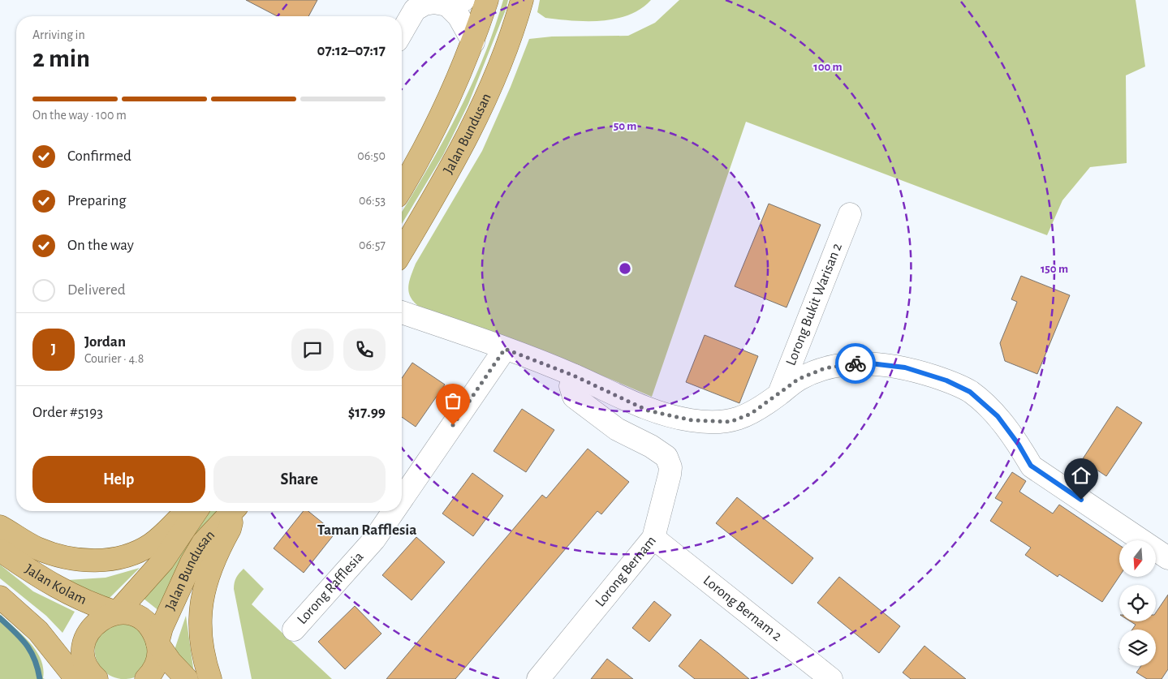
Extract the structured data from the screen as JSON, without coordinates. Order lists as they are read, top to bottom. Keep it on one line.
{"streets":{"main road":["Jalan Bundusan","Jalan Kolam"],"street":["Lorong Bukit Warisan 2","Lorong Bernam","Lorong Rafflesia","Lorong Bernam 2"]},"crossings":[["Jalan Bundusan","Jalan Kolam"],["Lorong Bernam","Lorong Bernam 2"]],"districts":["Taman Rafflesia"],"north":"bottom","page":{"heading":["2 min","Arriving in","07:12–07:17"],"panel":["Jordan","Courier · 4.8","Order #5193","$17.99"],"bar":"On the way · 100 m","list":[["Confirmed","06:50"],["Preparing","06:53"],["On the way","06:57"],"Delivered"],"round":"J","buttons":["Help","Share"]},"rings":["100 m","50 m","150 m"]}
